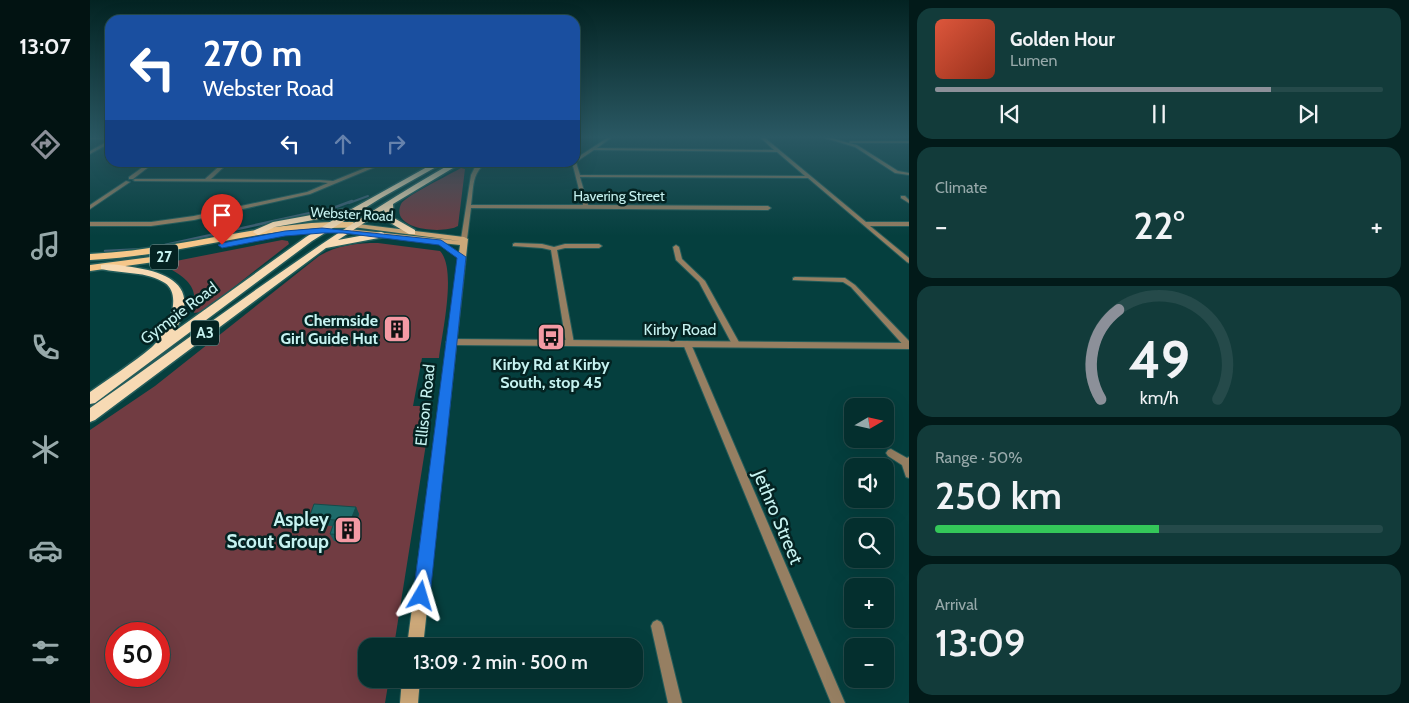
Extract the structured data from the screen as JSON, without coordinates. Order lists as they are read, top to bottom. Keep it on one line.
{"streets":{"highway":["Gympie Road","A3"],"main road":["Webster Road","27","Ellison Road"],"street":["Havering Street","Kirby Road","Jethro Street"]},"crossings":[["Havering Street","Ellison Road"],["Webster Road","27"],["Webster Road","Gympie Road"],["Webster Road","Ellison Road"],["27","Ellison Road"],["Kirby Road","Ellison Road"],["Kirby Road","Jethro Street"]],"places":{"building":["Chermside Girl Guide Hut","Aspley Scout Group"],"bus stop":["Kirby Rd at Kirby South, stop 45"]},"north":"right","page":{"tabs":"13:07","turn":["270 m","Webster Road"],"song":["Golden Hour","Lumen"],"tile":["Climate",["Range · 50%","250 km"],["Arrival","13:09"]],"heat":["−","22°","+"],"map_buttons":["+","−"],"limit":"50","trip":"13:09 · 2 min · 500 m","gauge":["49","km/h"]}}
